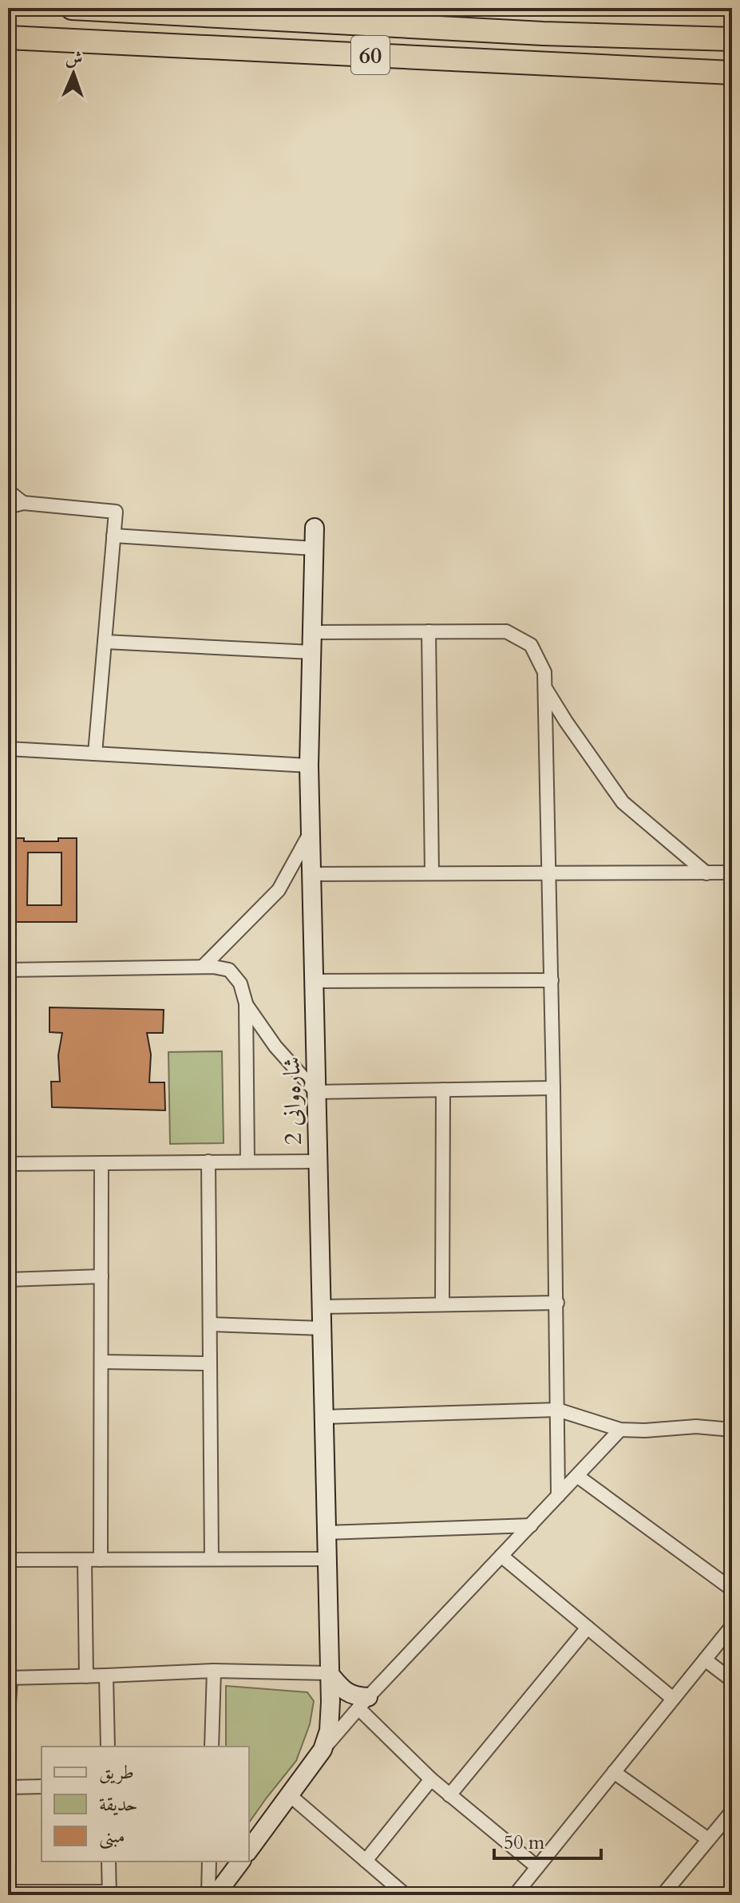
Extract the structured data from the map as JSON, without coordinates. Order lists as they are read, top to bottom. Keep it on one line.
{"streets":{"highway":["60"],"street":["شارەوانی 2"]},"legend":["طريق","حديقة","مبنى"],"scale_bar":"50 m","north":"top"}
